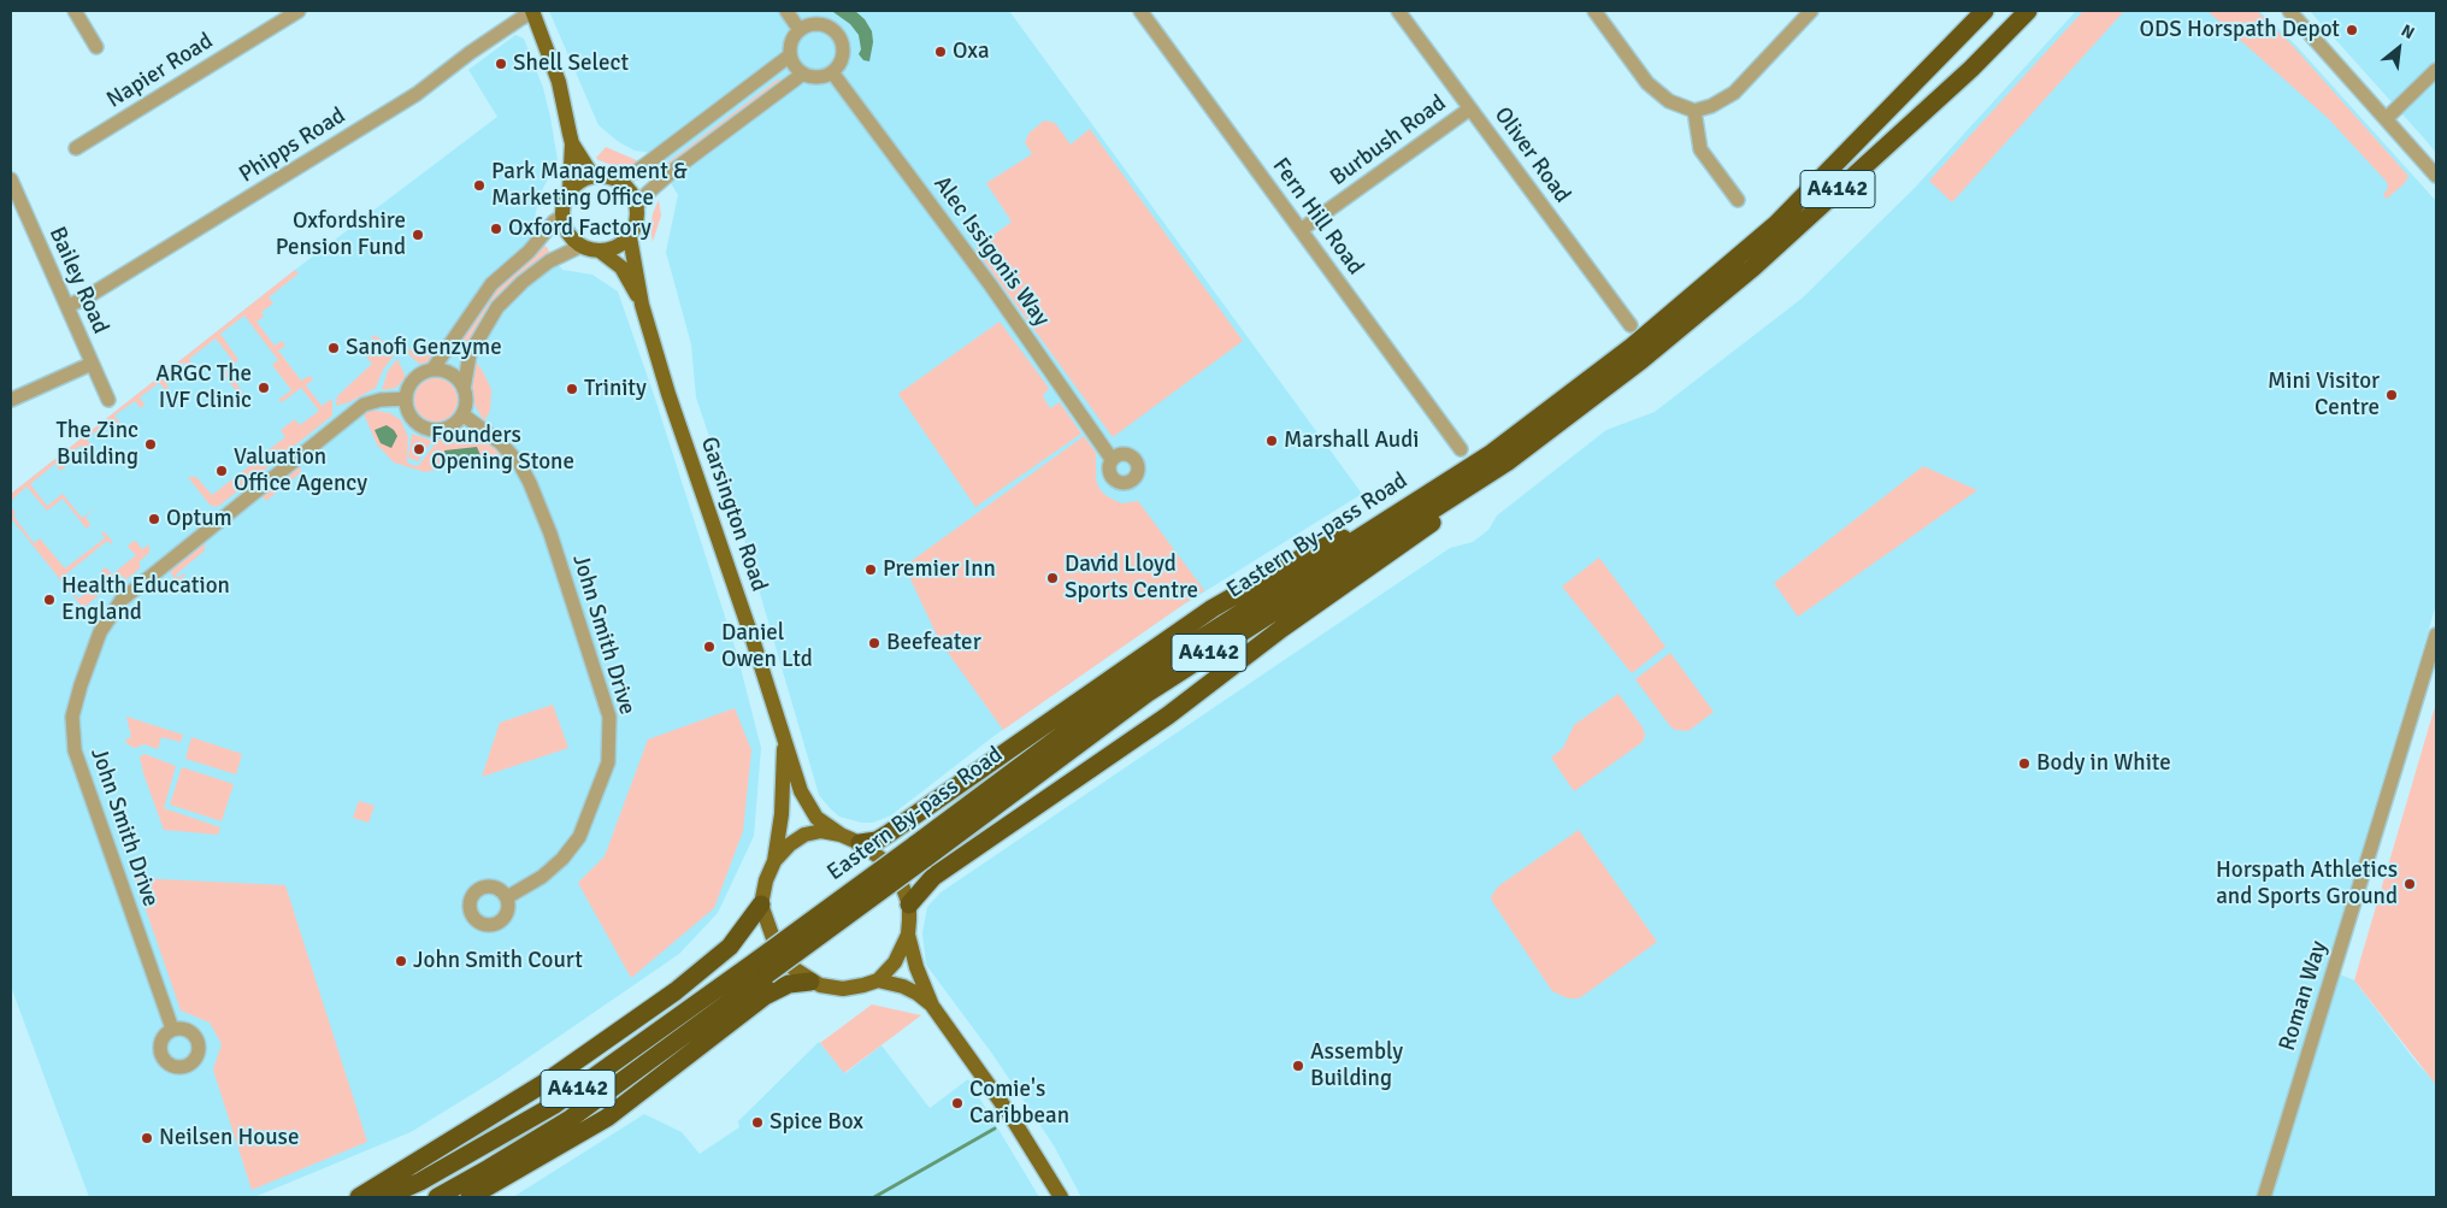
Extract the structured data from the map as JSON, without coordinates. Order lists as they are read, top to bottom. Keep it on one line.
{"streets":{"highway":["A4142","Eastern By-pass Road"],"main road":["Garsington Road"],"street":["Napier Road","Burbush Road","Phipps Road","Oliver Road","Fern Hill Road","Alec Issigonis Way","Bailey Road","John Smith Drive","Roman Way"]},"crossings":[["Burbush Road","Oliver Road"],["Burbush Road","Fern Hill Road"],["Phipps Road","Bailey Road"]],"places":["ODS Horspath Depot","Oxa","Shell Select","Park Management & Marketing Office","Oxford Factory","Oxfordshire Pension Fund","Sanofi Genzyme","ARGC The IVF Clinic","Trinity","Mini Visitor Centre","Marshall Audi","The Zinc Building","Founders Opening Stone","Valuation Office Agency","Optum","Premier Inn","David Lloyd Sports Centre","Health Education England","Beefeater","Daniel Owen Ltd","Body in White","Horspath Athletics and Sports Ground","John Smith Court","Assembly Building","Comie's Caribbean","Spice Box","Neilsen House"],"north":"top right"}
